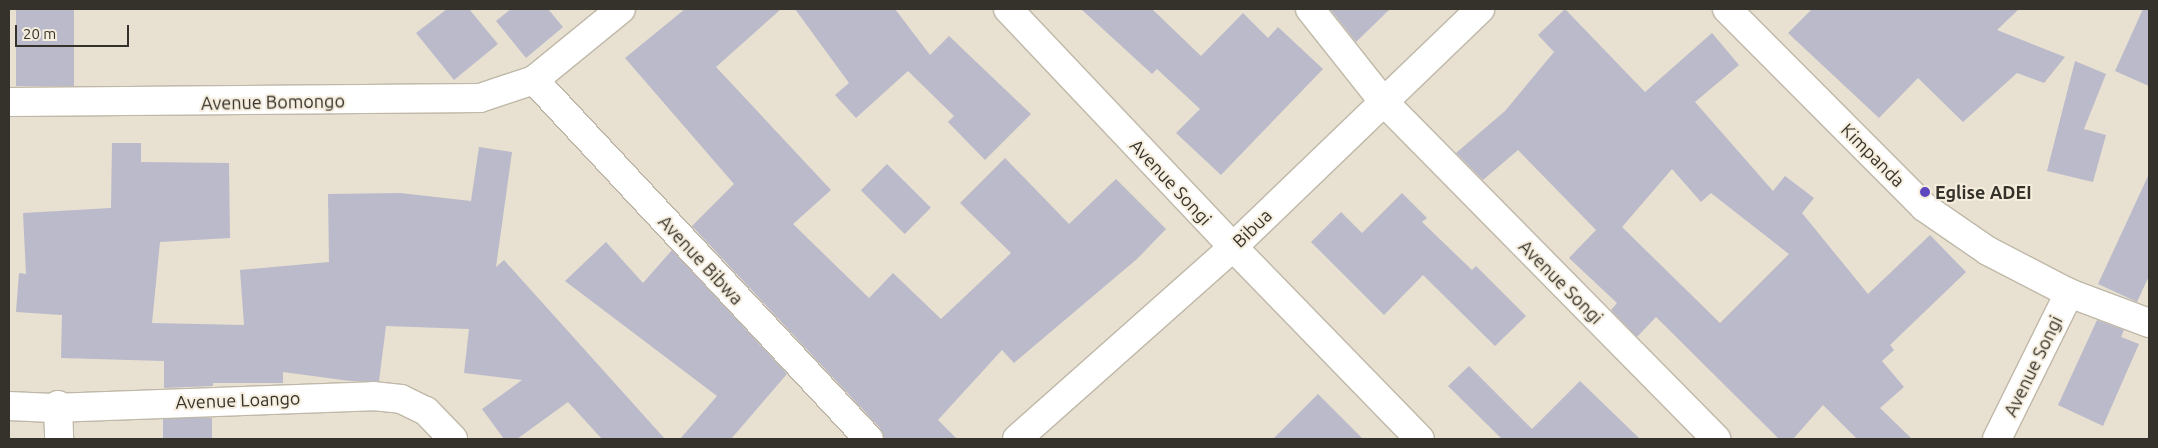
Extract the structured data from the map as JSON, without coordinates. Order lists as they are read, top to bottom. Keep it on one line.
{"streets":{"street":["Avenue Bomongo","Kimpanda","Avenue Songi","Bibua","Avenue Bibwa","Avenue Loango"]},"crossings":[["Avenue Bomongo","Avenue Bibwa"],["Kimpanda","Avenue Songi"],["Avenue Songi","Bibua"]],"places":["Eglise ADEI"],"scale_bar":"20 m"}
